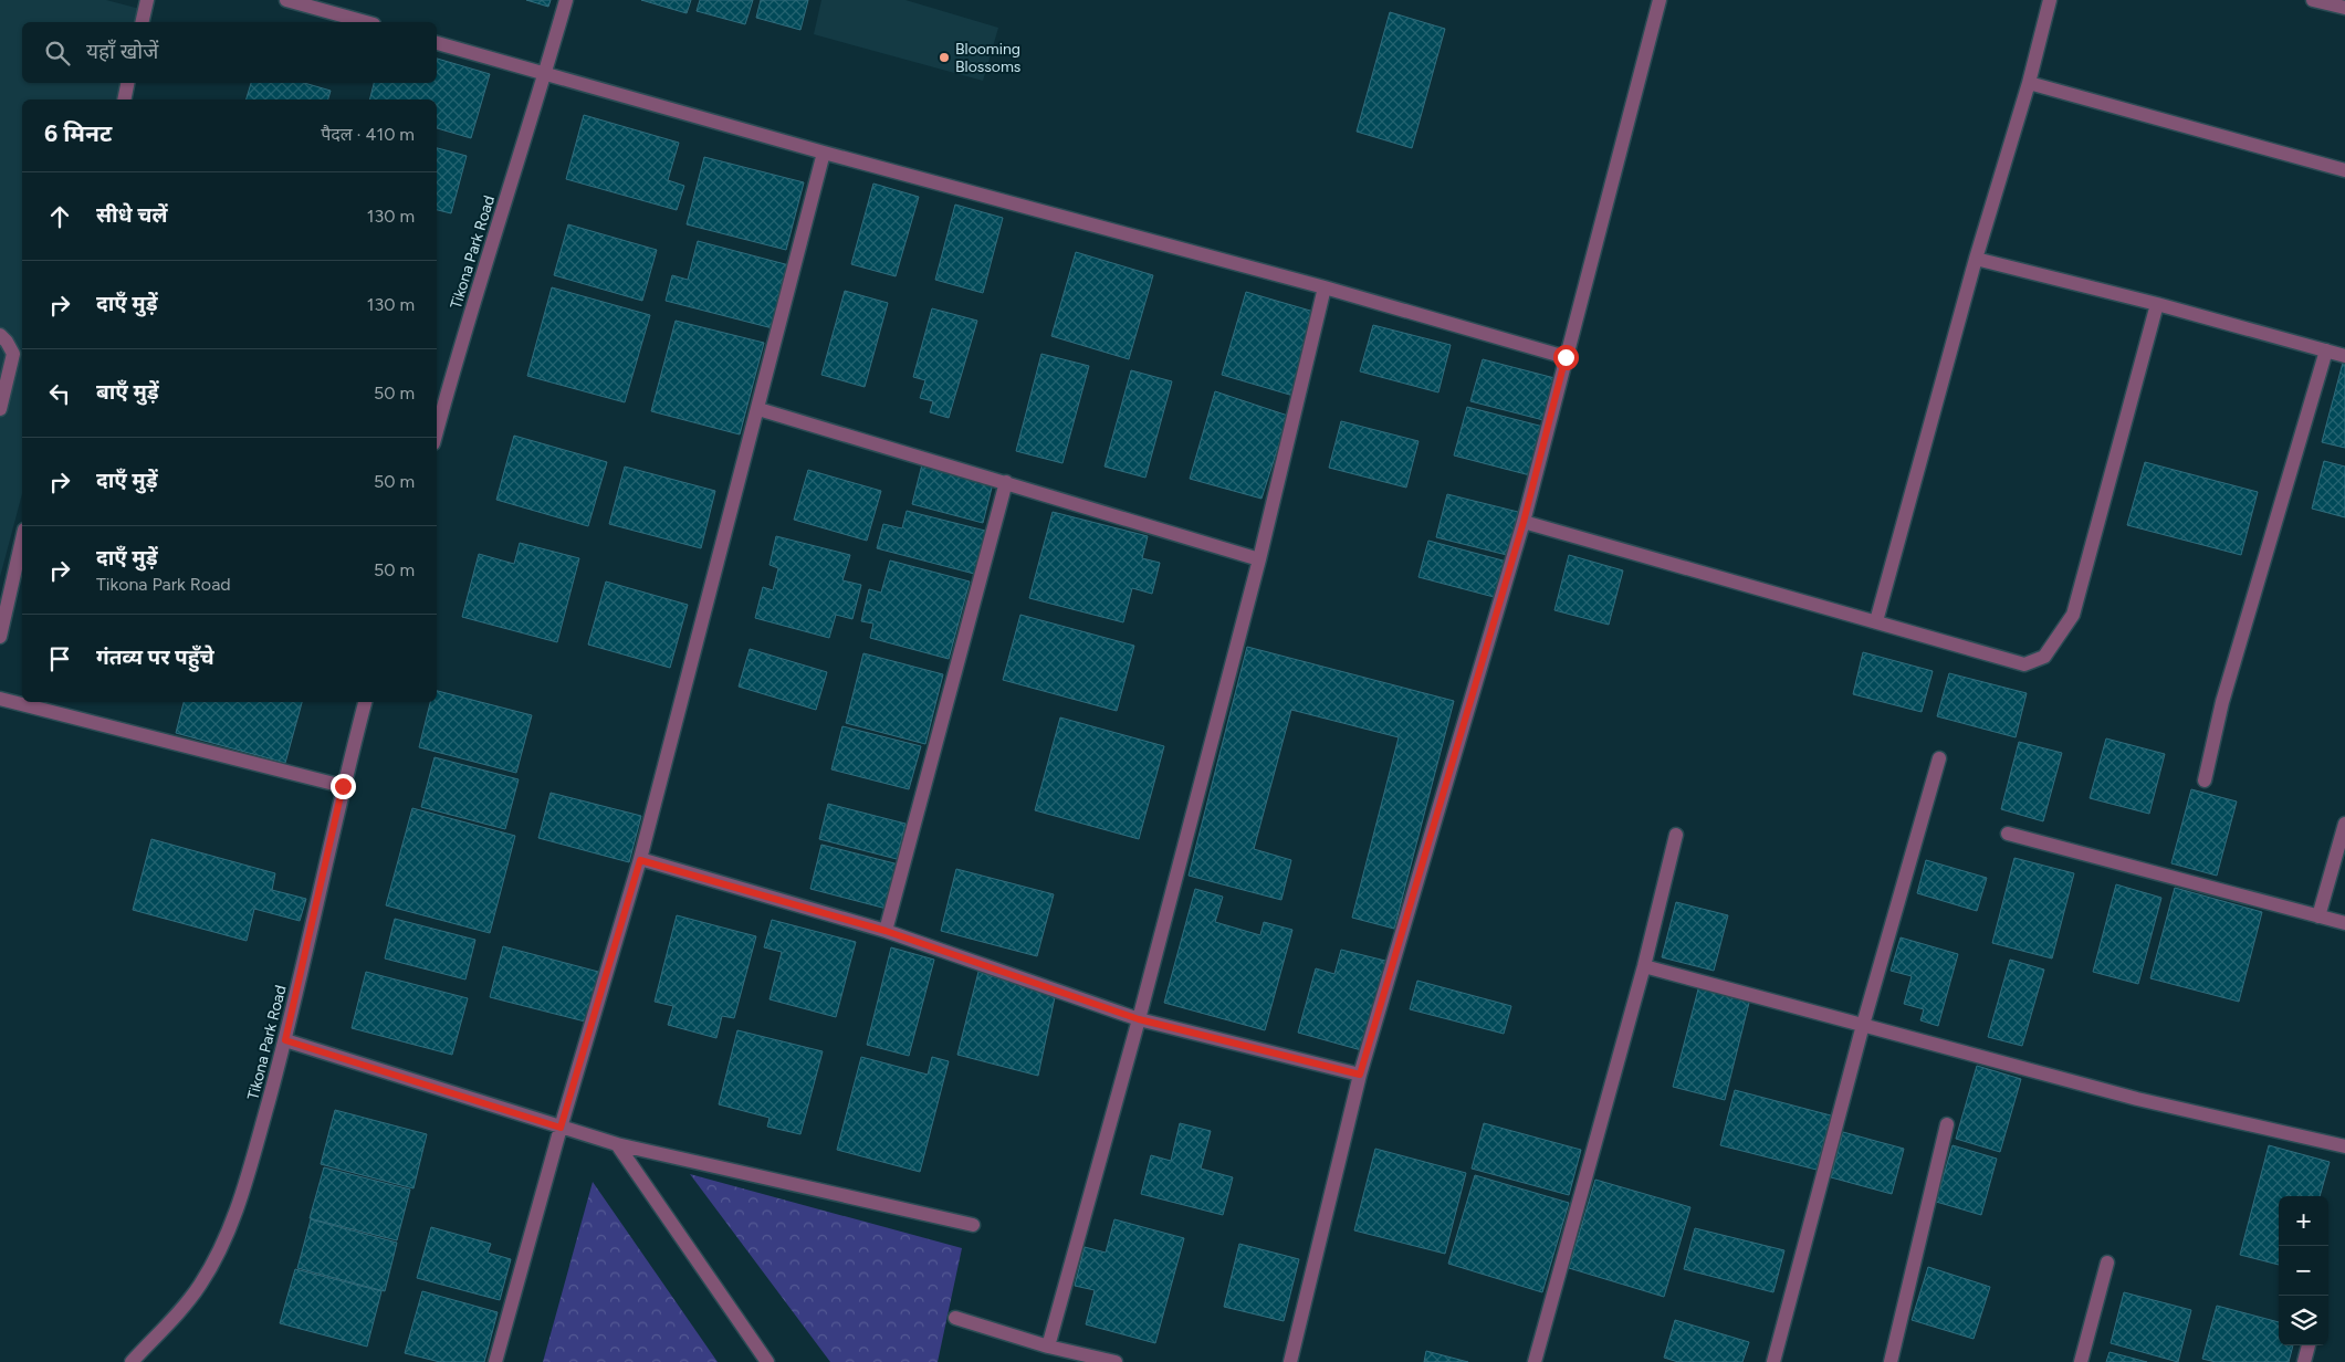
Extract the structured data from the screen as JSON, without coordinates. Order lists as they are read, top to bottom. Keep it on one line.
{"streets":{"street":["Tikona Park Road"]},"places":["Blooming Blossoms"],"page":{"search":"यहाँ खोजें","heading":["6 मिनट","पैदल · 410 m"],"list":[["सीधे चलें","130 m"],["दाएँ मुड़ें","130 m"],["बाएँ मुड़ें","50 m"],["दाएँ मुड़ें","50 m"],["दाएँ मुड़ें","Tikona Park Road","50 m"],"गंतव्य पर पहुँचे"],"map_buttons":["+","−"]}}
